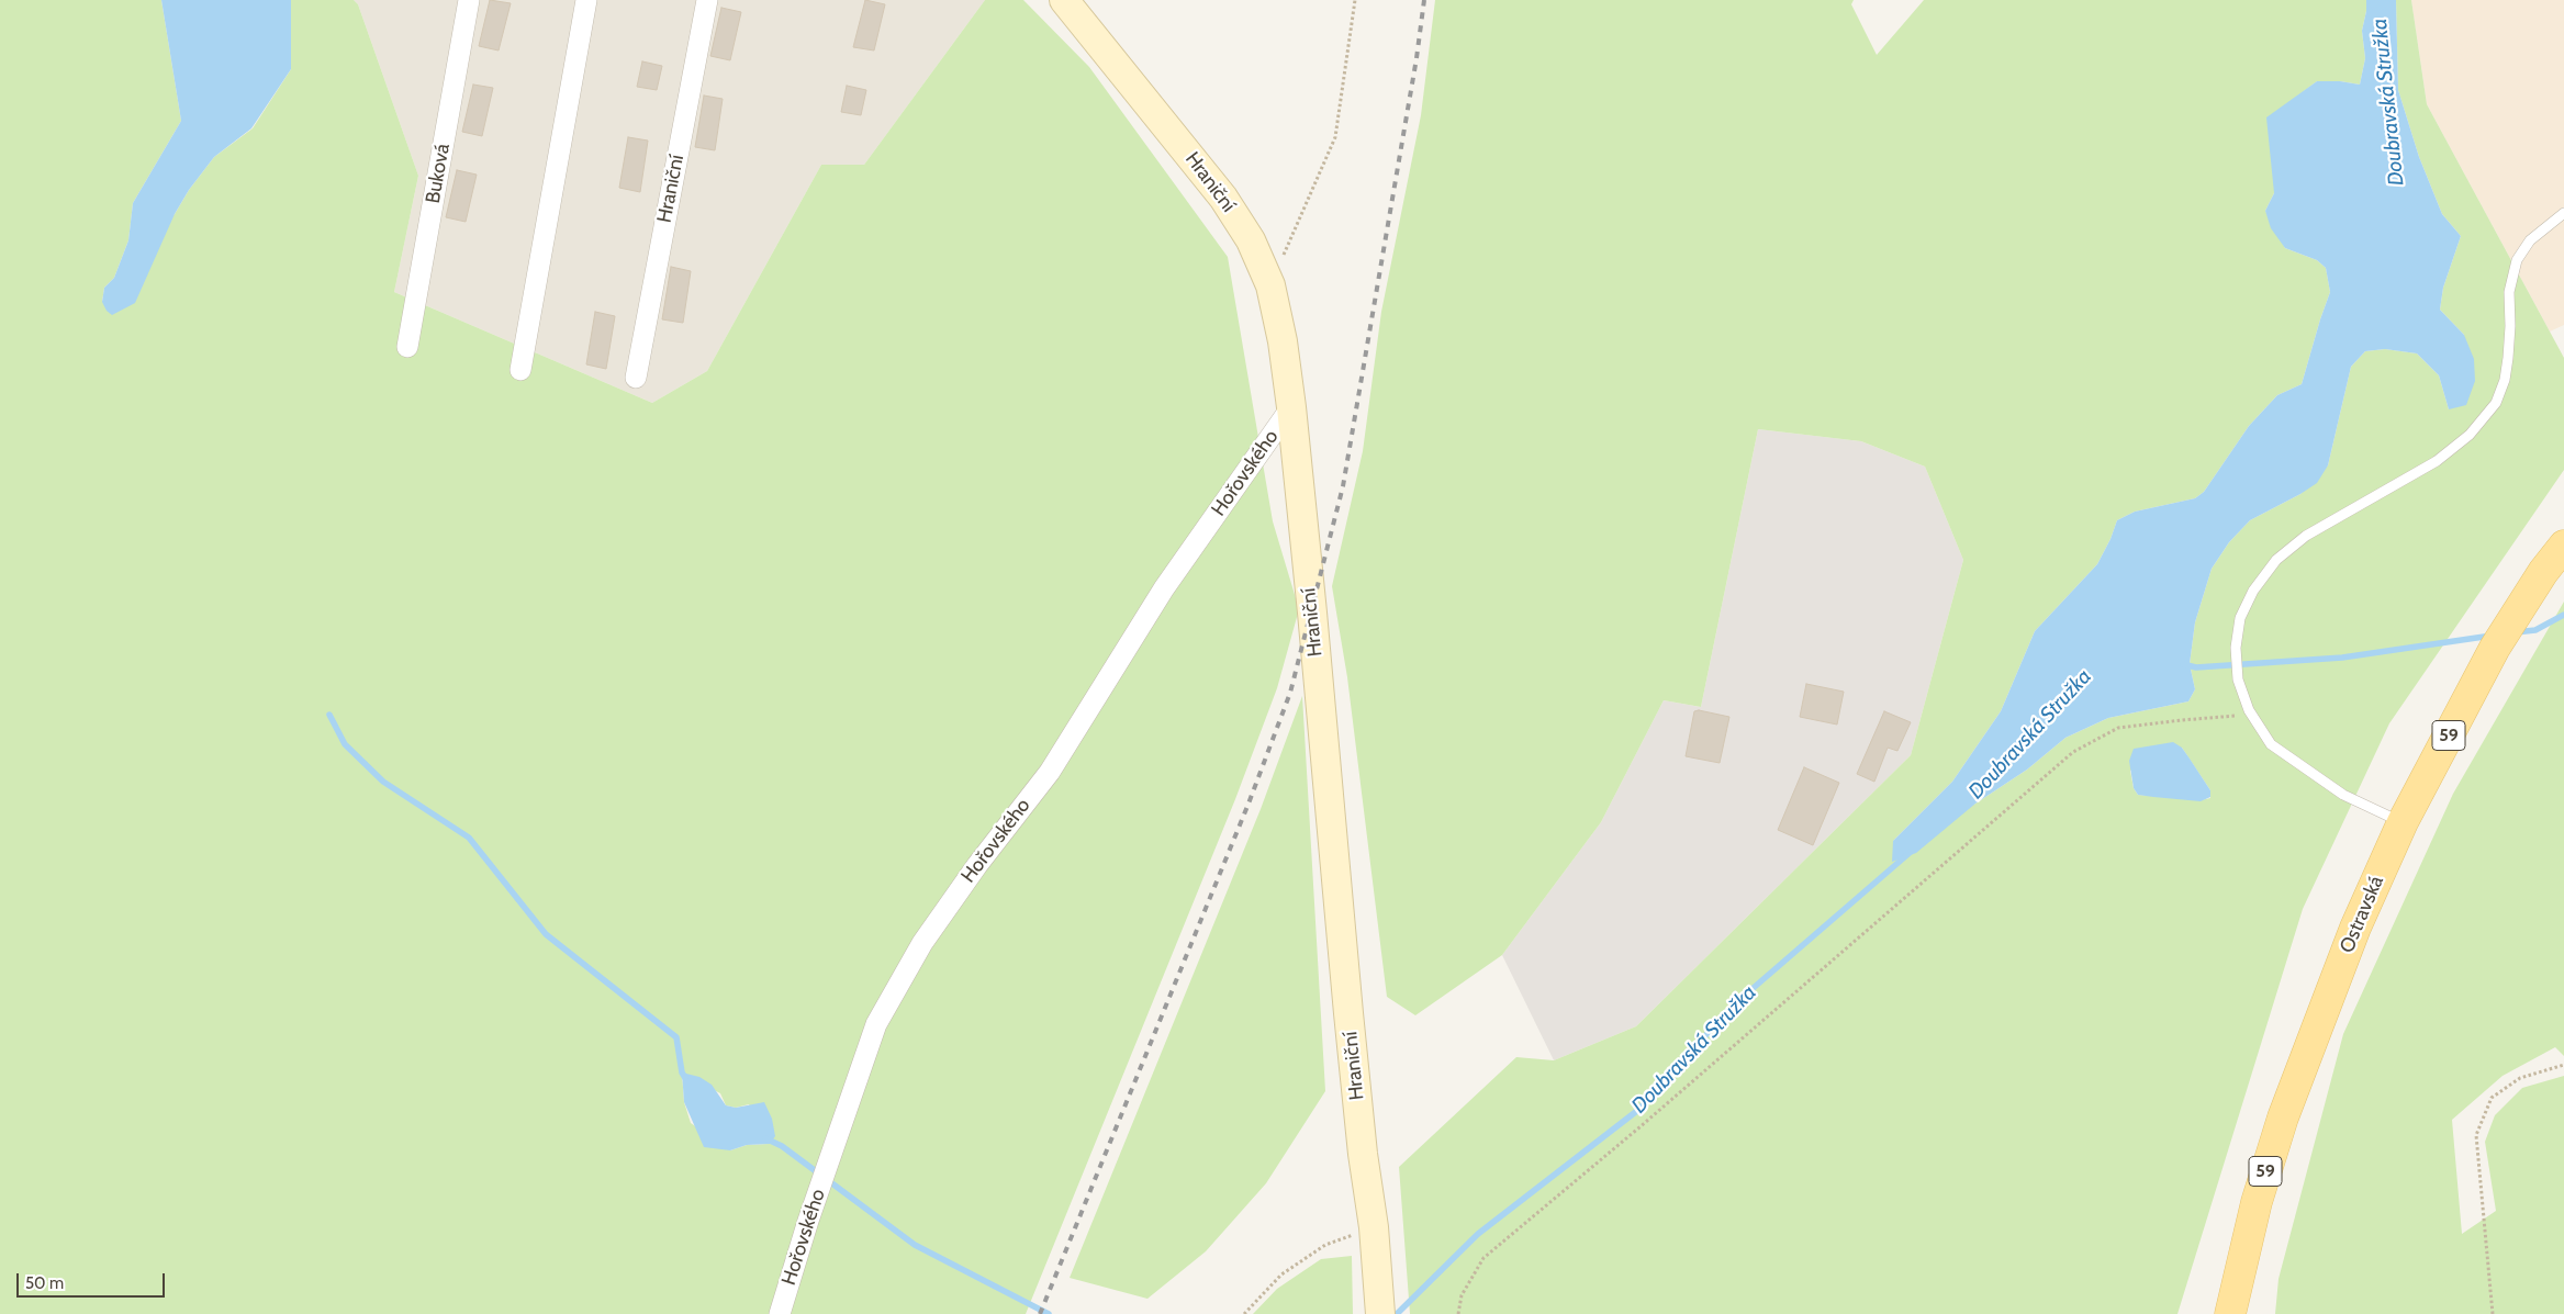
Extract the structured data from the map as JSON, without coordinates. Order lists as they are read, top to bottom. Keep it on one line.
{"streets":{"main road":["Hraniční","59","Ostravská"],"street":["Buková","Hořovského"]},"crossings":[["Hraniční","Hořovského"]],"water":["Doubravská Stružka"],"scale_bar":"50 m"}
